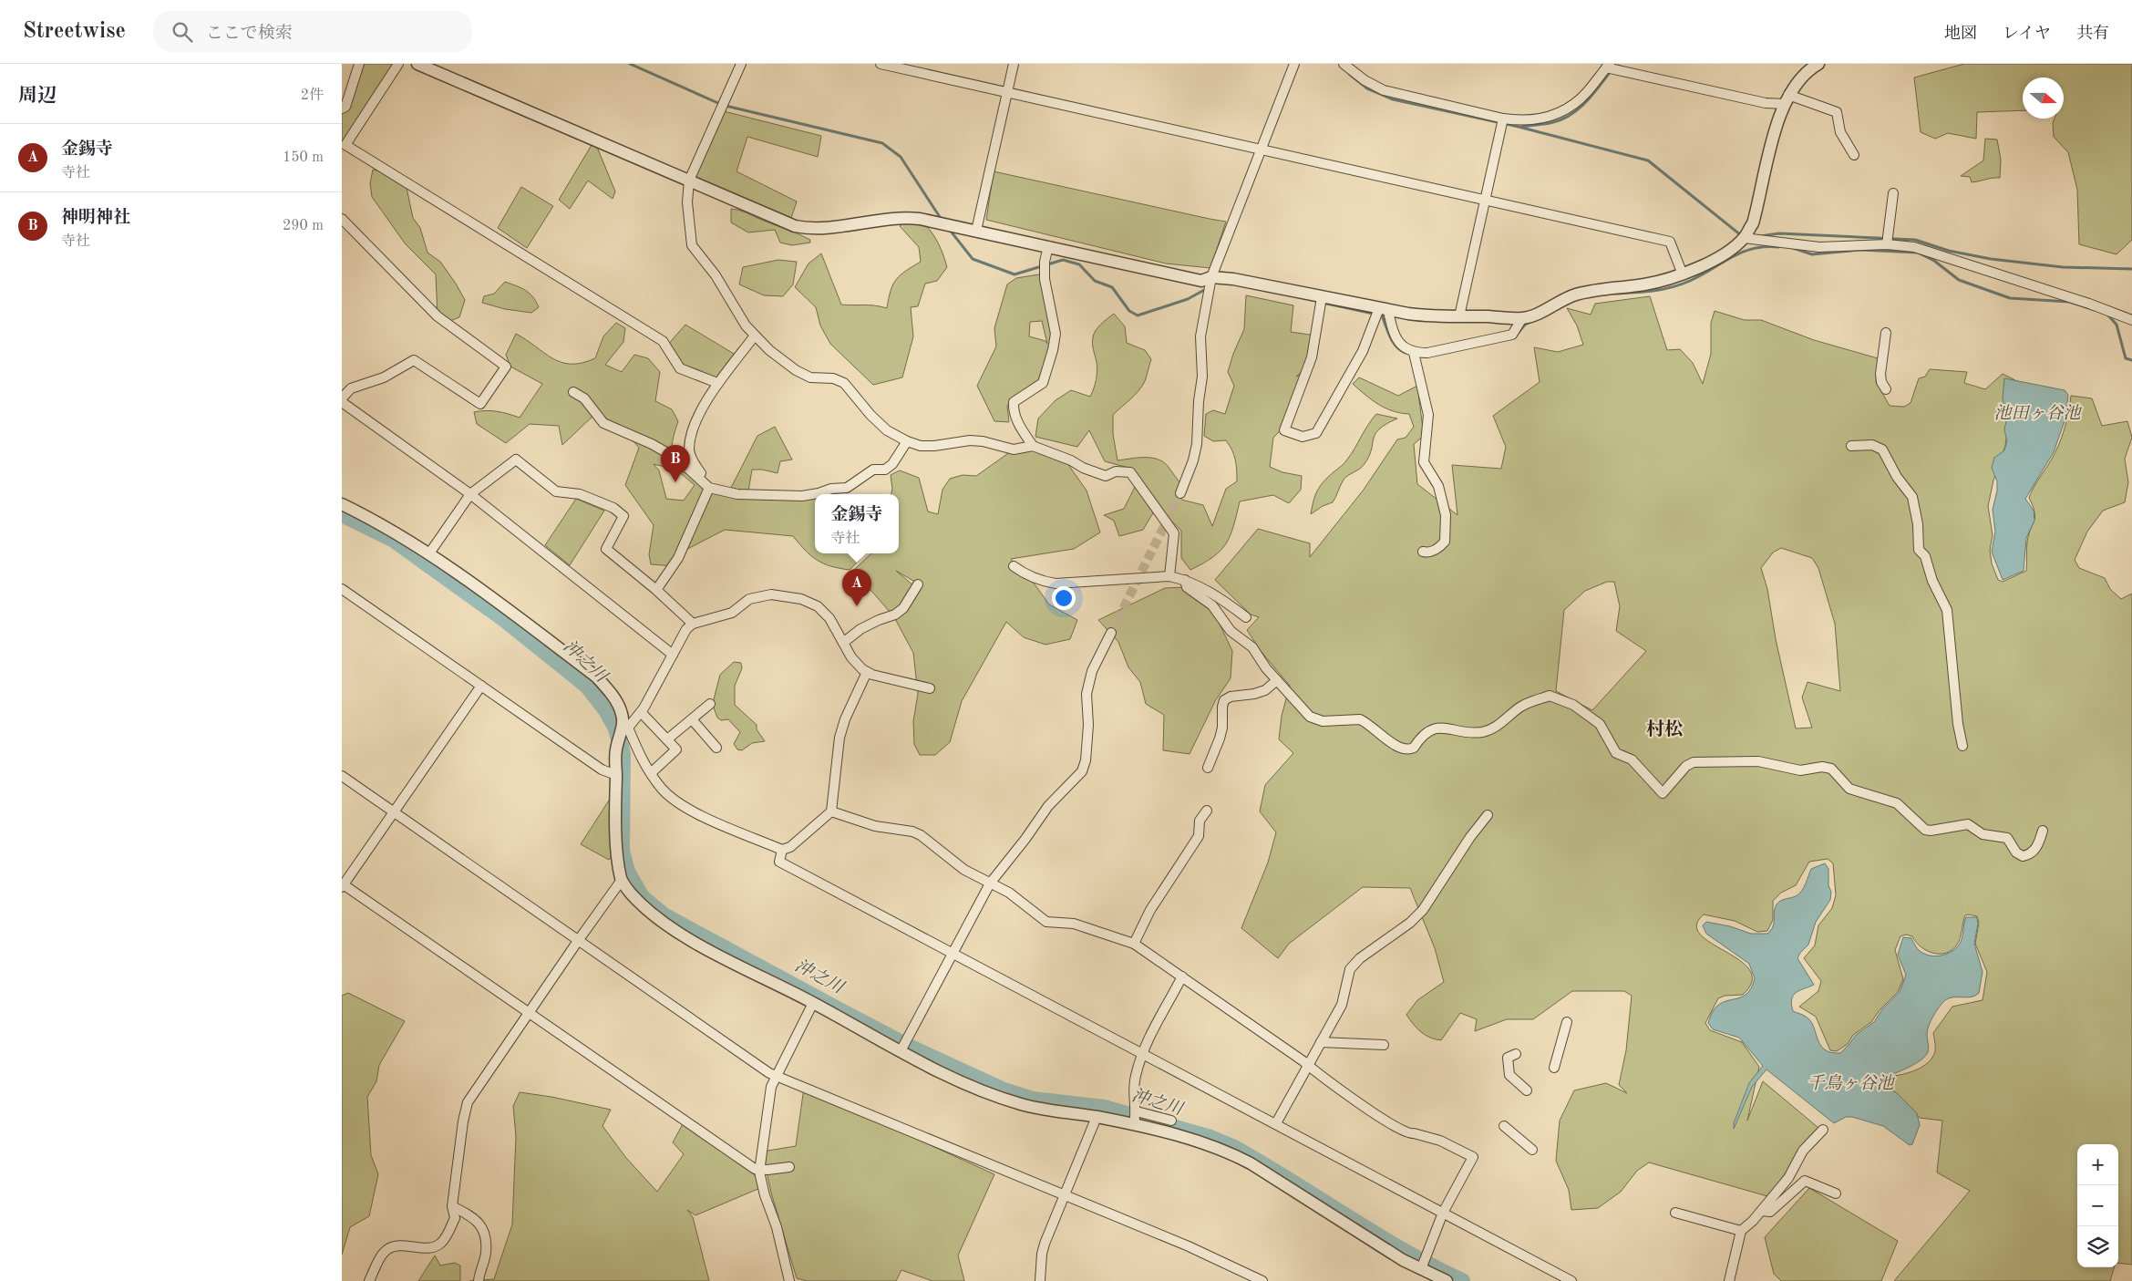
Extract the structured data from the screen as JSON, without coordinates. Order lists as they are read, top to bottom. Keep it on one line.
{"districts":["村松"],"water":["池田ヶ谷池","沖之川","千鳥ヶ谷池"],"north":"right","page":{"header":"Streetwise","search":"ここで検索","nav":["地図","レイヤ","共有"],"heading":["周辺","2件"],"list":[{"mark":"A","name":"金錫寺","note":"寺社","value":"150 m"},{"mark":"B","name":"神明神社","note":"寺社","value":"290 m"}],"pins":["B","A"],"popup":["金錫寺","寺社"],"map_buttons":["+","−"]}}
